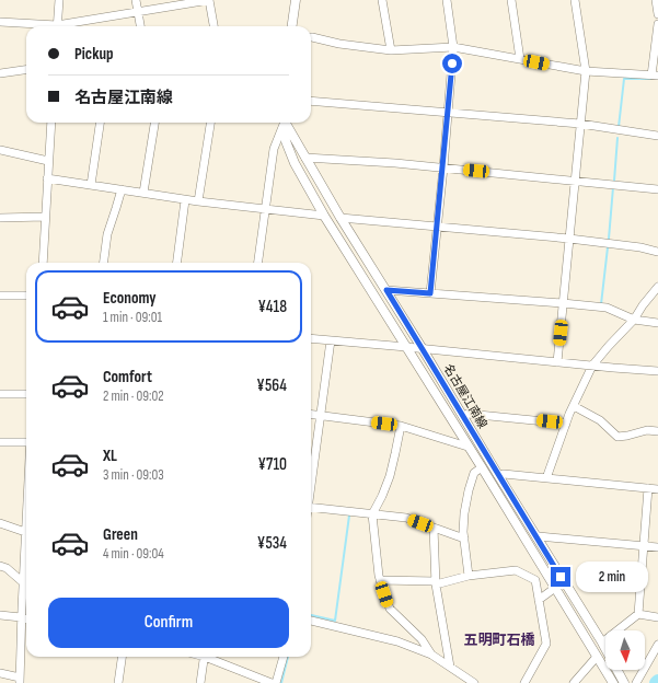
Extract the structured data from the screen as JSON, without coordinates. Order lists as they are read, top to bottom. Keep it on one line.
{"streets":{"main road":["名古屋江南線"]},"districts":["五明町石橋"],"north":"bottom","page":{"banner":["Pickup","名古屋江南線"],"list":[{"name":"Economy","note":"1 min · 09:01","value":"¥418"},{"name":"Comfort","note":"2 min · 09:02","value":"¥564"},{"name":"XL","note":"3 min · 09:03","value":"¥710"},{"name":"Green","note":"4 min · 09:04","value":"¥534"}],"bubble":"2 min","buttons":"Confirm"}}
